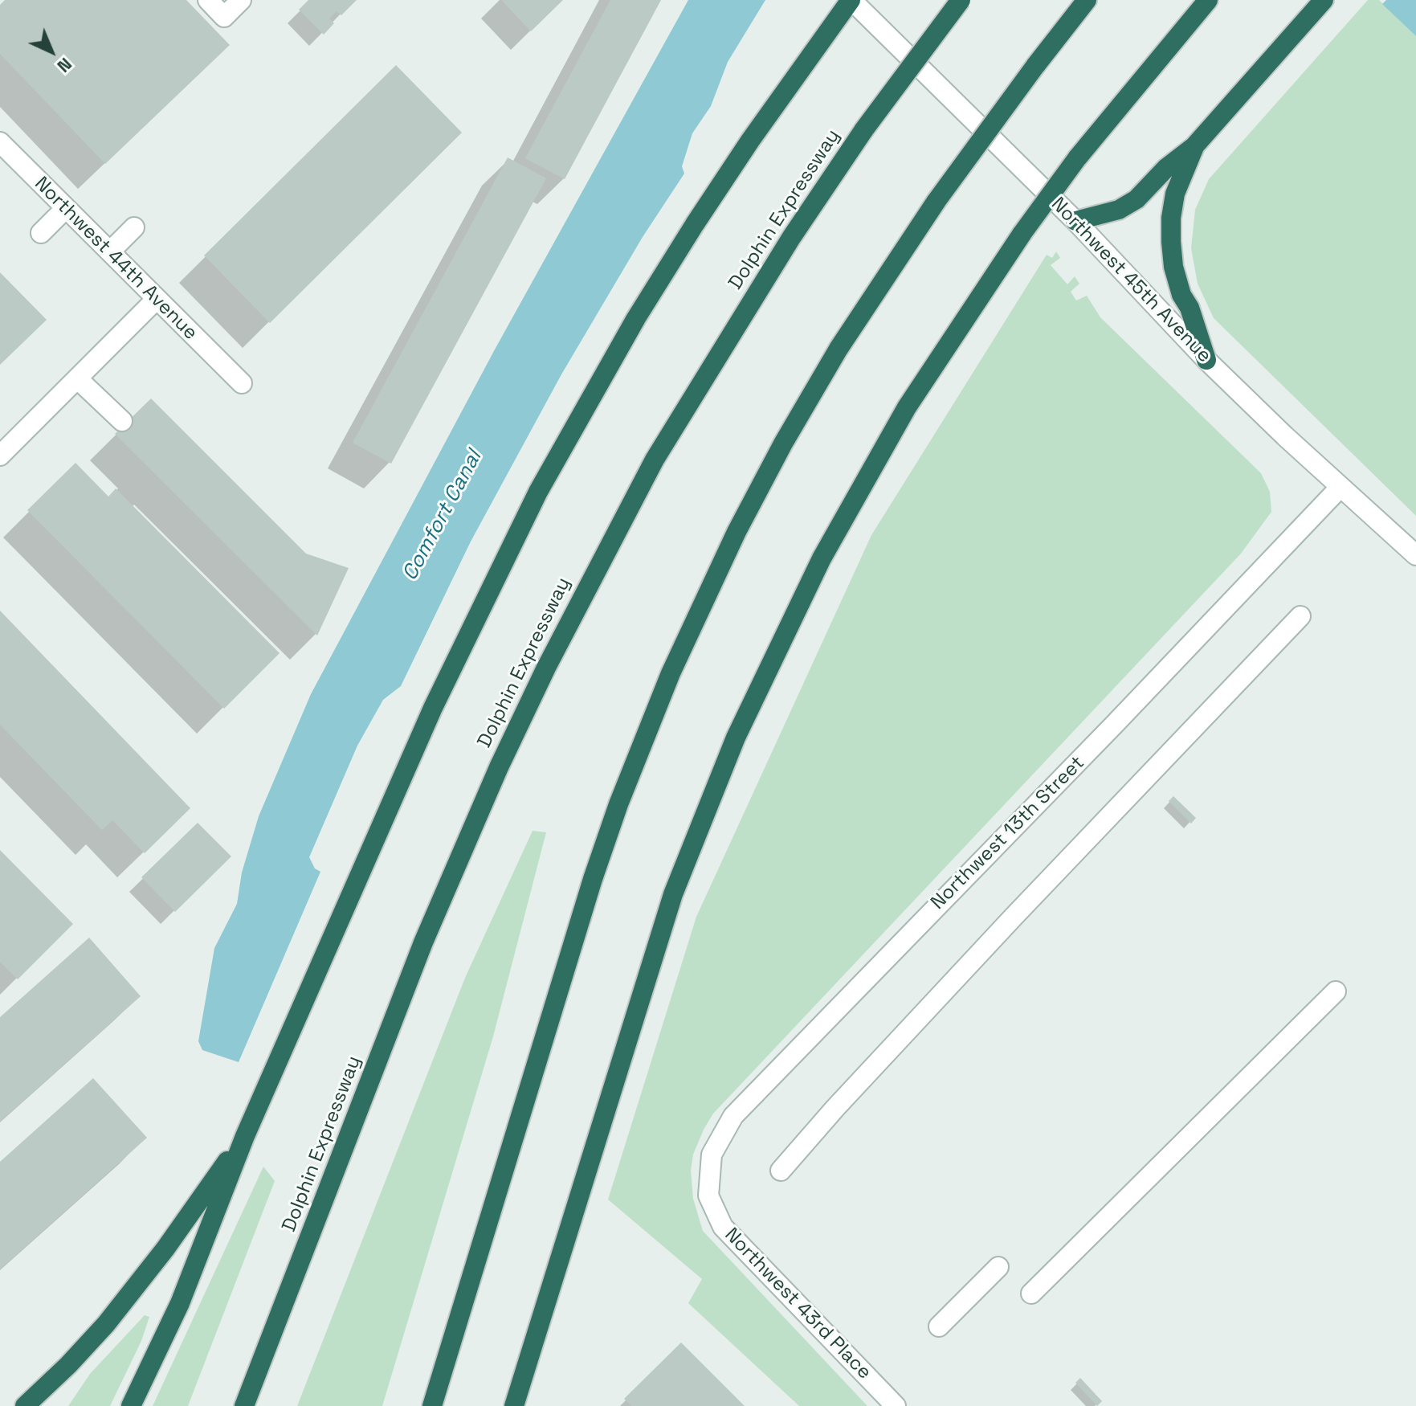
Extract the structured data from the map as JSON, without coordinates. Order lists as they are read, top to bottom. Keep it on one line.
{"streets":{"highway":["Dolphin Expressway"],"street":["Northwest 44th Avenue","Northwest 45th Avenue","Northwest 13th Street","Northwest 43rd Place"]},"crossings":[["Northwest 45th Avenue","Northwest 13th Street"],["Northwest 13th Street","Northwest 43rd Place"]],"water":["Comfort Canal"],"north":"bottom right"}
